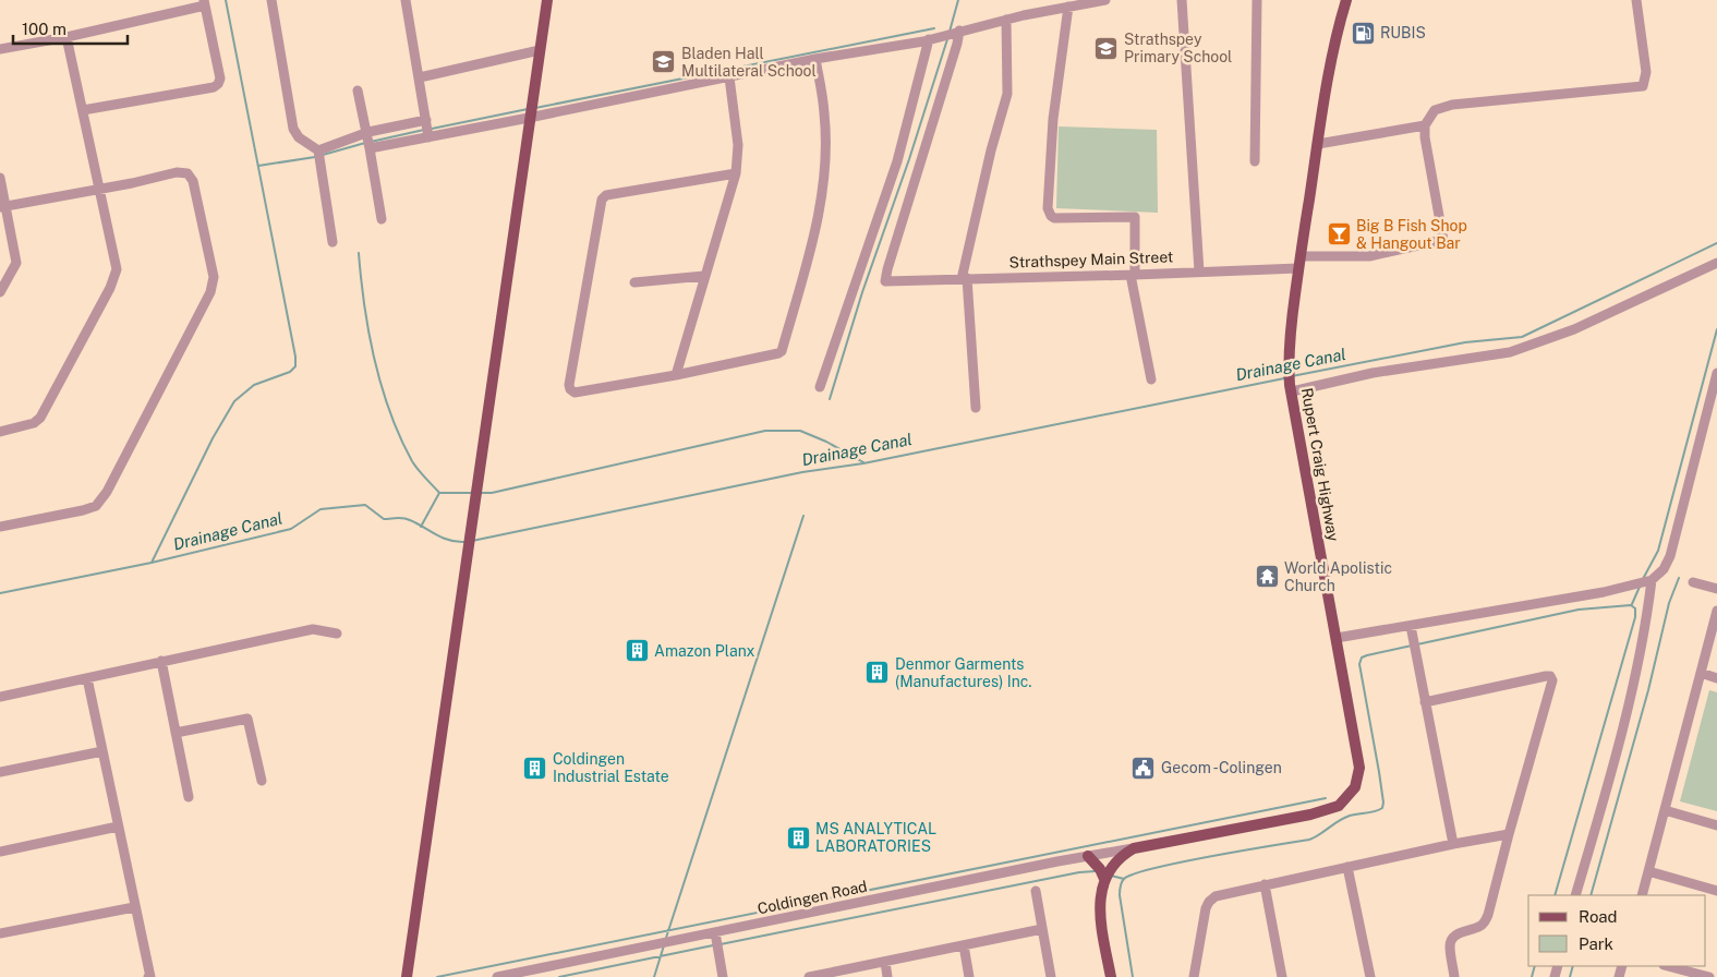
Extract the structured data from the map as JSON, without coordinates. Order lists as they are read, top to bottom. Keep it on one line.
{"streets":{"main road":["Rupert Craig Highway"],"street":["Strathspey Main Street","Coldingen Road"]},"crossings":[["Strathspey Main Street","Rupert Craig Highway"],["Rupert Craig Highway","Coldingen Road"]],"water":["Drainage Canal"],"places":{"fuel station":["RUBIS"],"school or university":["Strathspey Primary School","Bladen Hall Multilateral School"],"bar":["Big B Fish Shop & Hangout Bar"],"temple":["World Apolistic Church"],"building":["Amazon Planx","Denmor Garments (Manufactures) Inc.","Coldingen Industrial Estate","MS ANALYTICAL LABORATORIES"],"public building":["Gecom -Colingen"]},"legend":["Road","Park"],"scale_bar":"100 m"}
